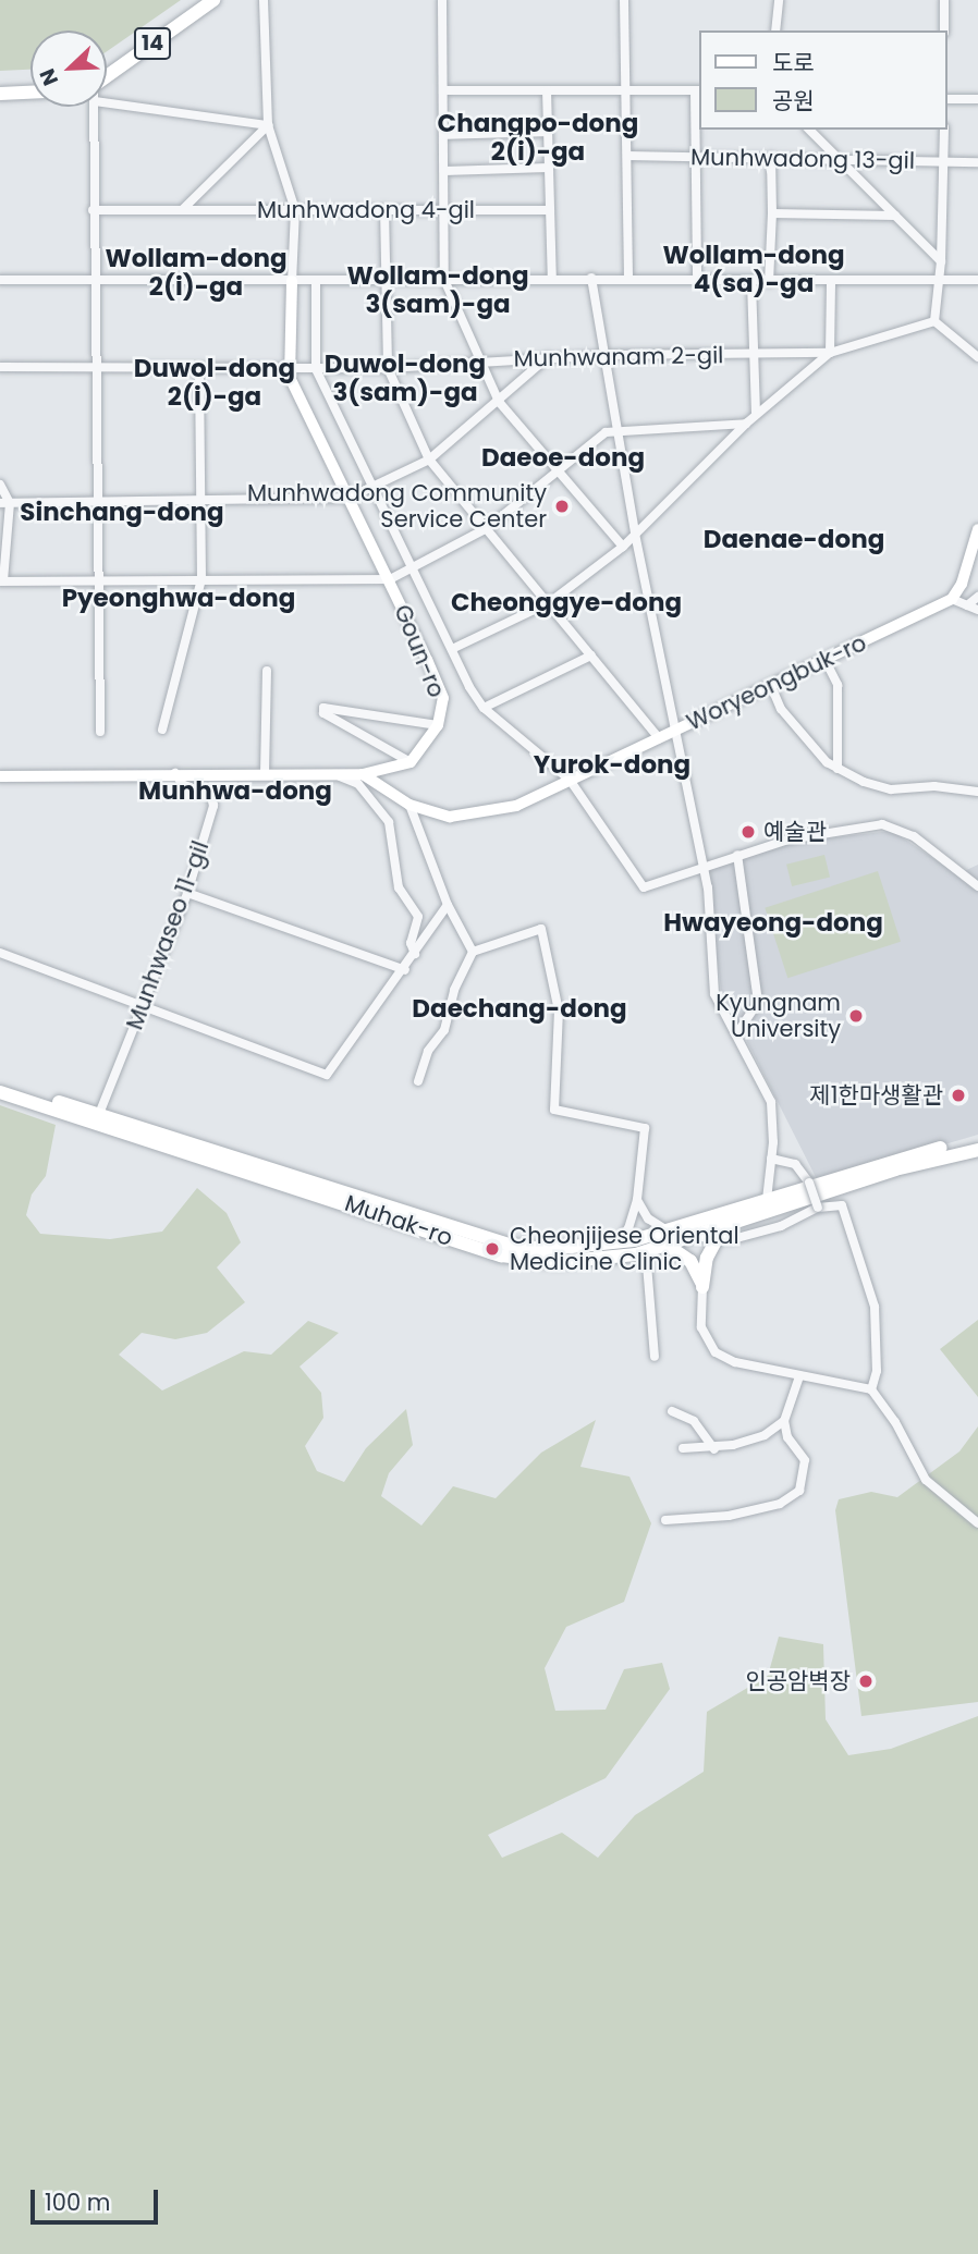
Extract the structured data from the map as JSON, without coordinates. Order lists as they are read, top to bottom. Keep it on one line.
{"streets":{"main road":["14","Goun-ro","Woryeongbuk-ro","Muhak-ro"],"street":["Munhwadong 13-gil","Munhwadong 4-gil","Munhwanam 2-gil","Munhwaseo 11-gil"]},"crossings":[["Munhwanam 2-gil","Goun-ro"],["Munhwaseo 11-gil","Muhak-ro"]],"districts":["Changpo-dong 2(i)-ga","Wollam-dong 4(sa)-ga","Wollam-dong 2(i)-ga","Wollam-dong 3(sam)-ga","Duwol-dong 3(sam)-ga","Duwol-dong 2(i)-ga","Daeoe-dong","Sinchang-dong","Daenae-dong","Pyeonghwa-dong","Cheonggye-dong","Yurok-dong","Munhwa-dong","Hwayeong-dong","Daechang-dong"],"places":["Munhwadong Community Service Center","예술관","Kyungnam University","제1한마생활관","Cheonjijese Oriental Medicine Clinic","인공암벽장"],"legend":["도로","공원"],"scale_bar":"100 m","north":"bottom left"}
